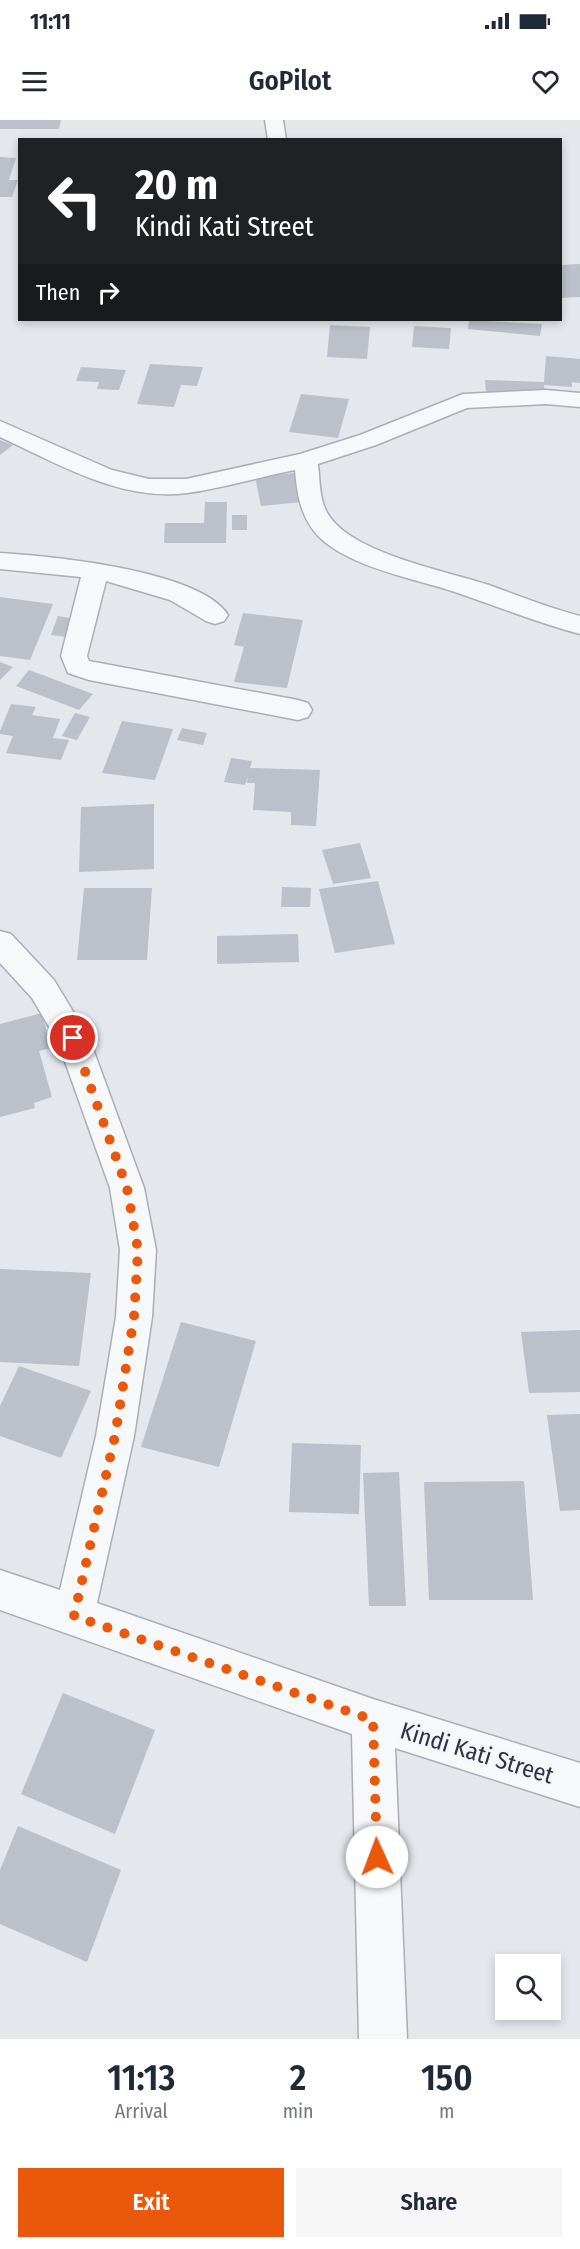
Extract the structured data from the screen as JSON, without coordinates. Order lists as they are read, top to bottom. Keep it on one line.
{"streets":{"street":["Kindi Kati Street"]},"page":{"status":"11:11","header":"GoPilot","turn":["20 m","Kindi Kati Street"],"then":"Then","eta":["11:13","Arrival","2","min","150","m"],"buttons":["Exit","Share"]}}
